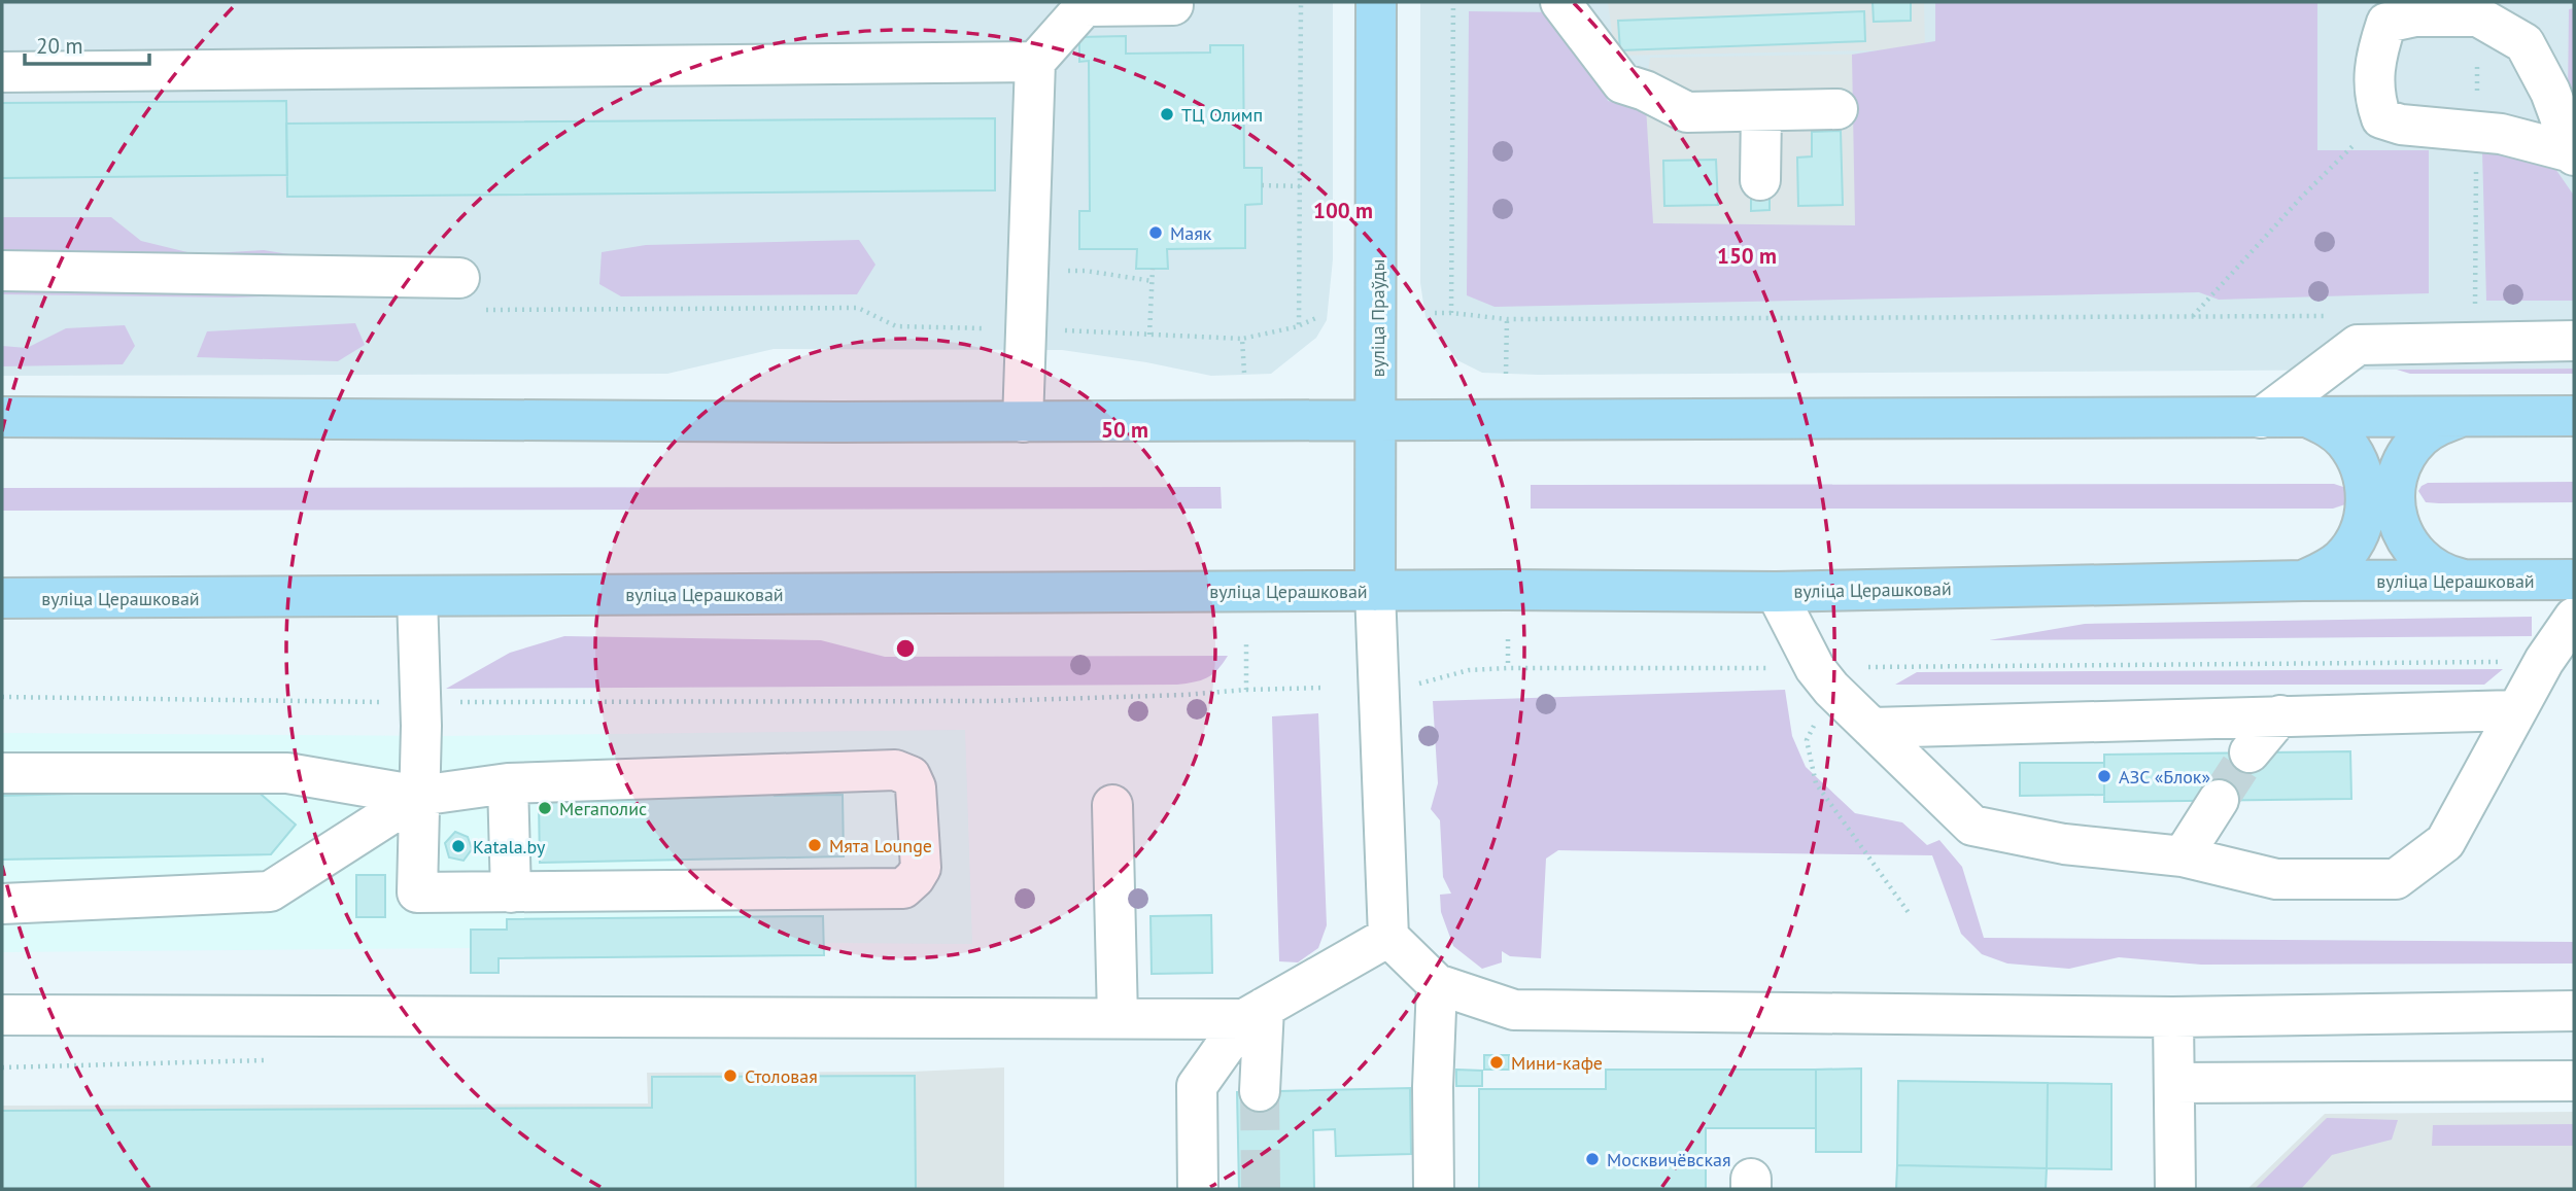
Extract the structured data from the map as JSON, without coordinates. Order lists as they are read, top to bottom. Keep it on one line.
{"streets":{"main road":["вуліца Праўды","вуліца Церашковай"]},"crossings":[["вуліца Праўды","вуліца Церашковай"]],"places":["ТЦ Олимп","Маяк","АЗС «Блок»","Мегаполис","Мята Lounge","Katala.by","Мини-кафе","Столовая","Москвичёвская"],"scale_bar":"20 m","rings":["100 m","150 m","50 m"]}
